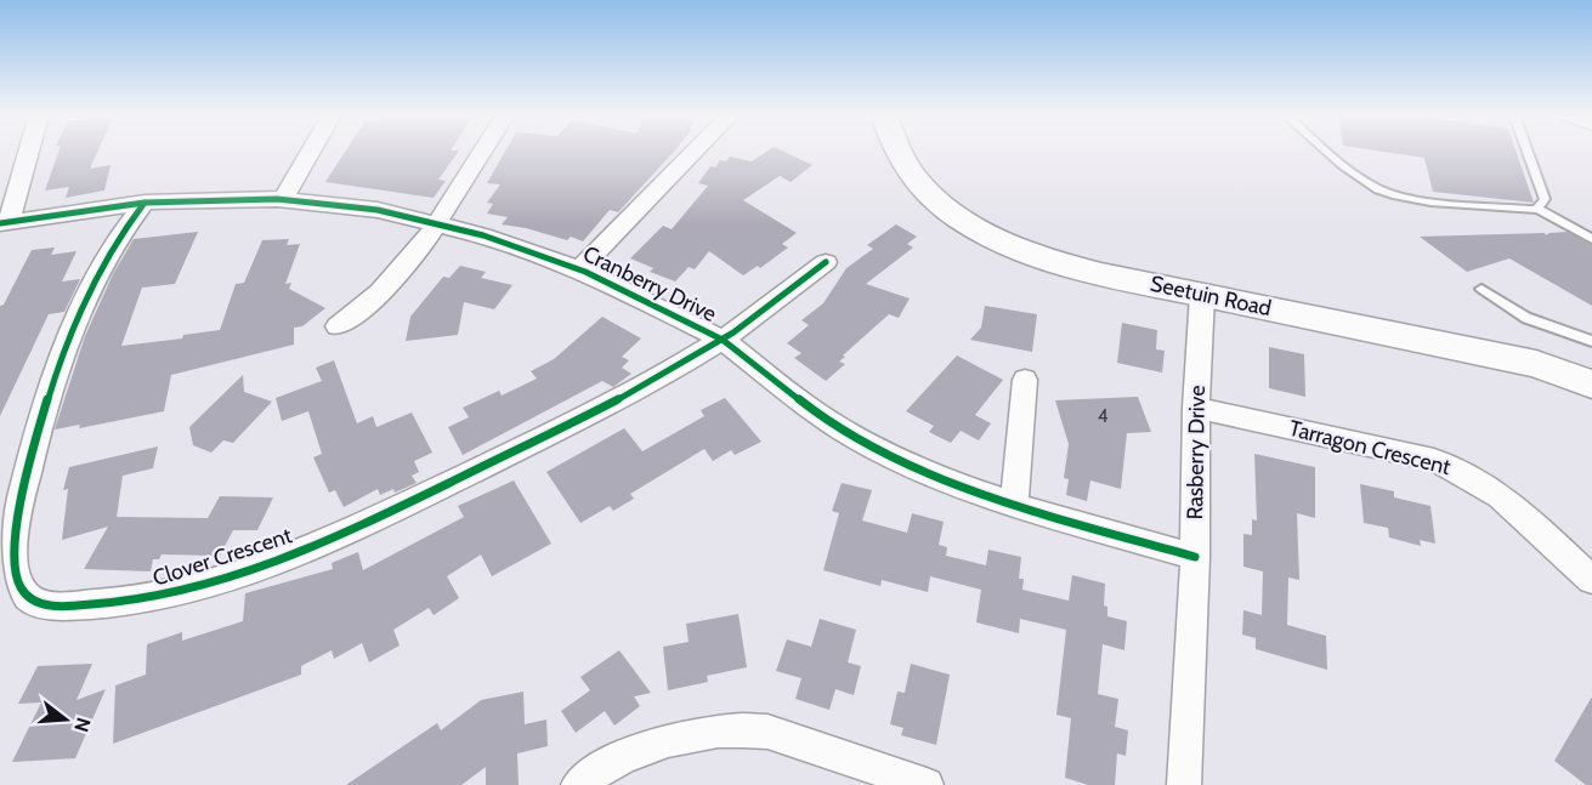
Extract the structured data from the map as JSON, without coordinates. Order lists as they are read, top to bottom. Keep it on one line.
{"streets":{"street":["Cranberry Drive","Seetuin Road","Tarragon Crescent","Rasberry Drive","Clover Crescent"]},"crossings":[["Cranberry Drive","Rasberry Drive"],["Cranberry Drive","Clover Crescent"],["Seetuin Road","Rasberry Drive"],["Tarragon Crescent","Rasberry Drive"]],"house_numbers":["4"],"north":"right"}
